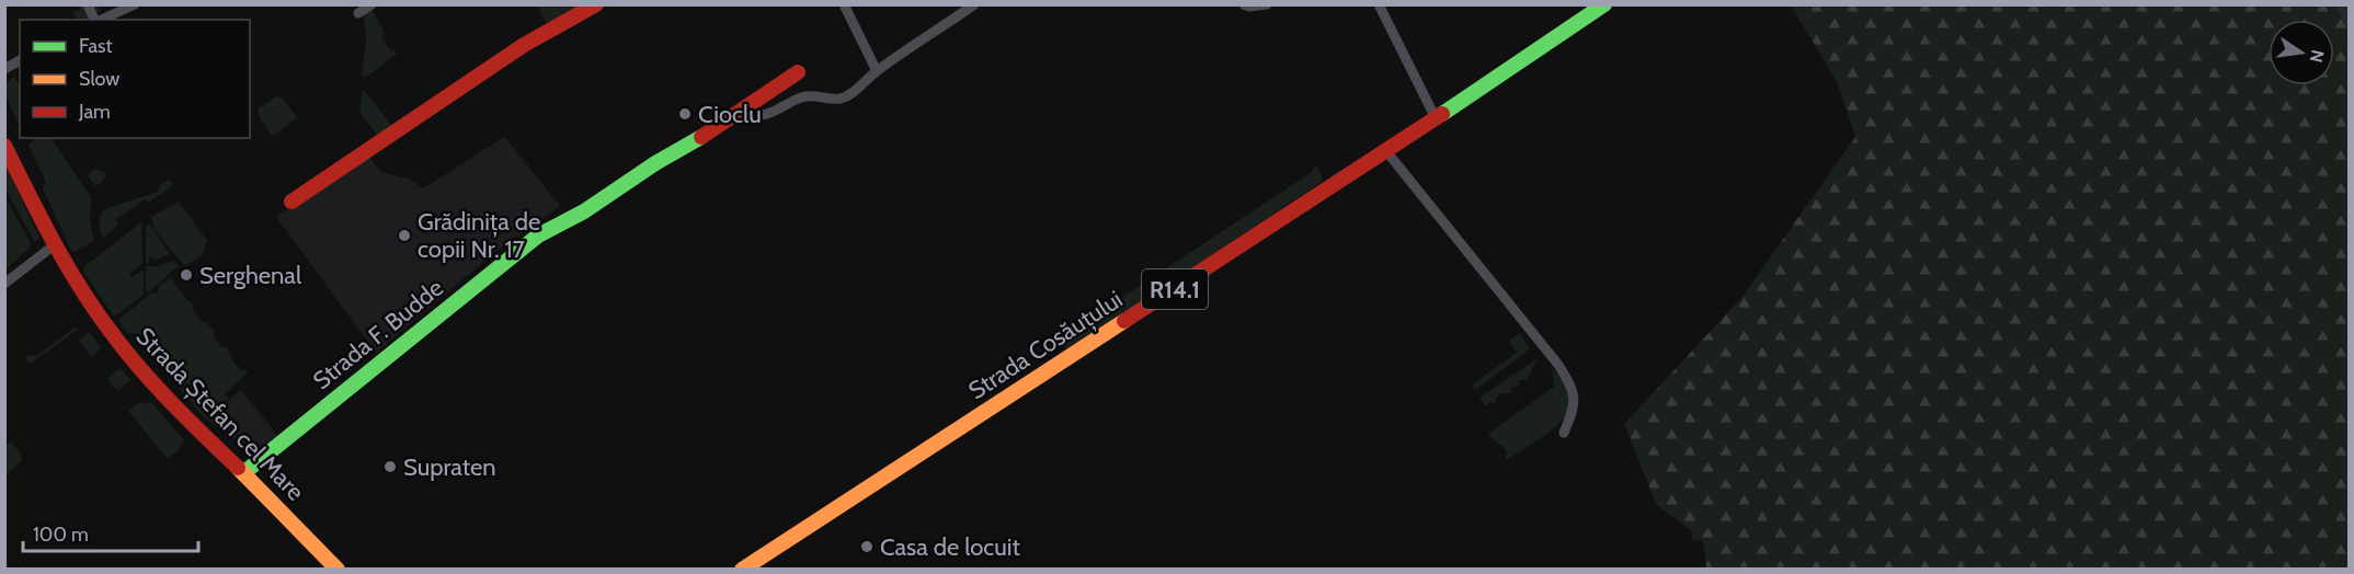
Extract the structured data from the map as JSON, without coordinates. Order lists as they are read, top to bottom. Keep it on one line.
{"streets":{"main road":["R14.1","Strada F. Budde","Strada Cosăuțului","Strada Ștefan cel Mare"]},"crossings":[["Strada F. Budde","Strada Ștefan cel Mare"]],"places":["Cioclu","Grădinița de copii Nr. 17","Serghenal","Supraten","Casa de locuit"],"legend":["Fast","Slow","Jam"],"scale_bar":"100 m","north":"right"}
